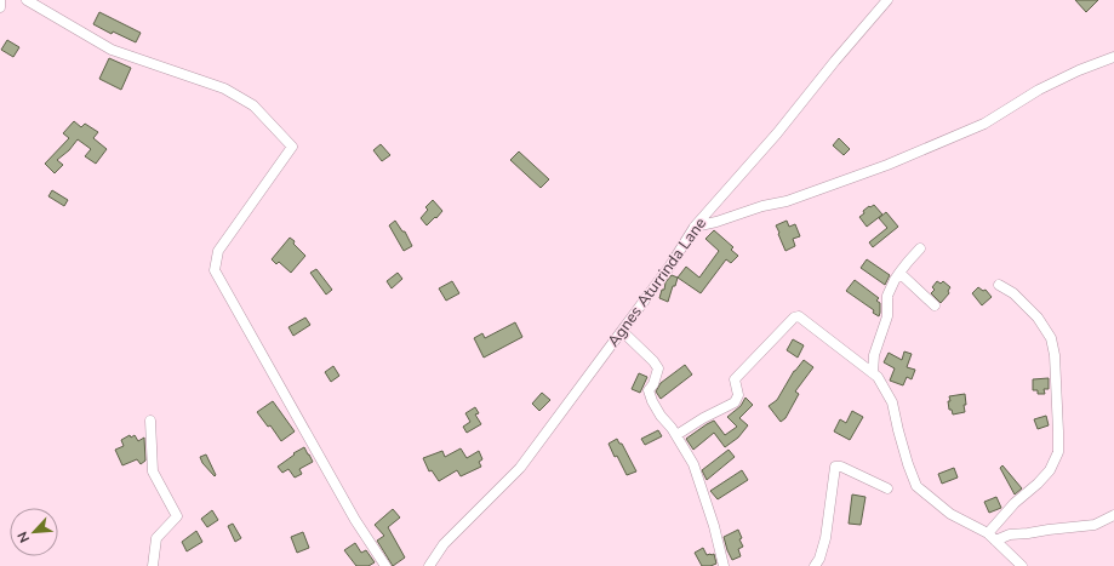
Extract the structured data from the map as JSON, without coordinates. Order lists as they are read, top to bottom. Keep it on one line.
{"streets":{"street":["Agnes Aturrinda Lane"]},"north":"bottom left"}
